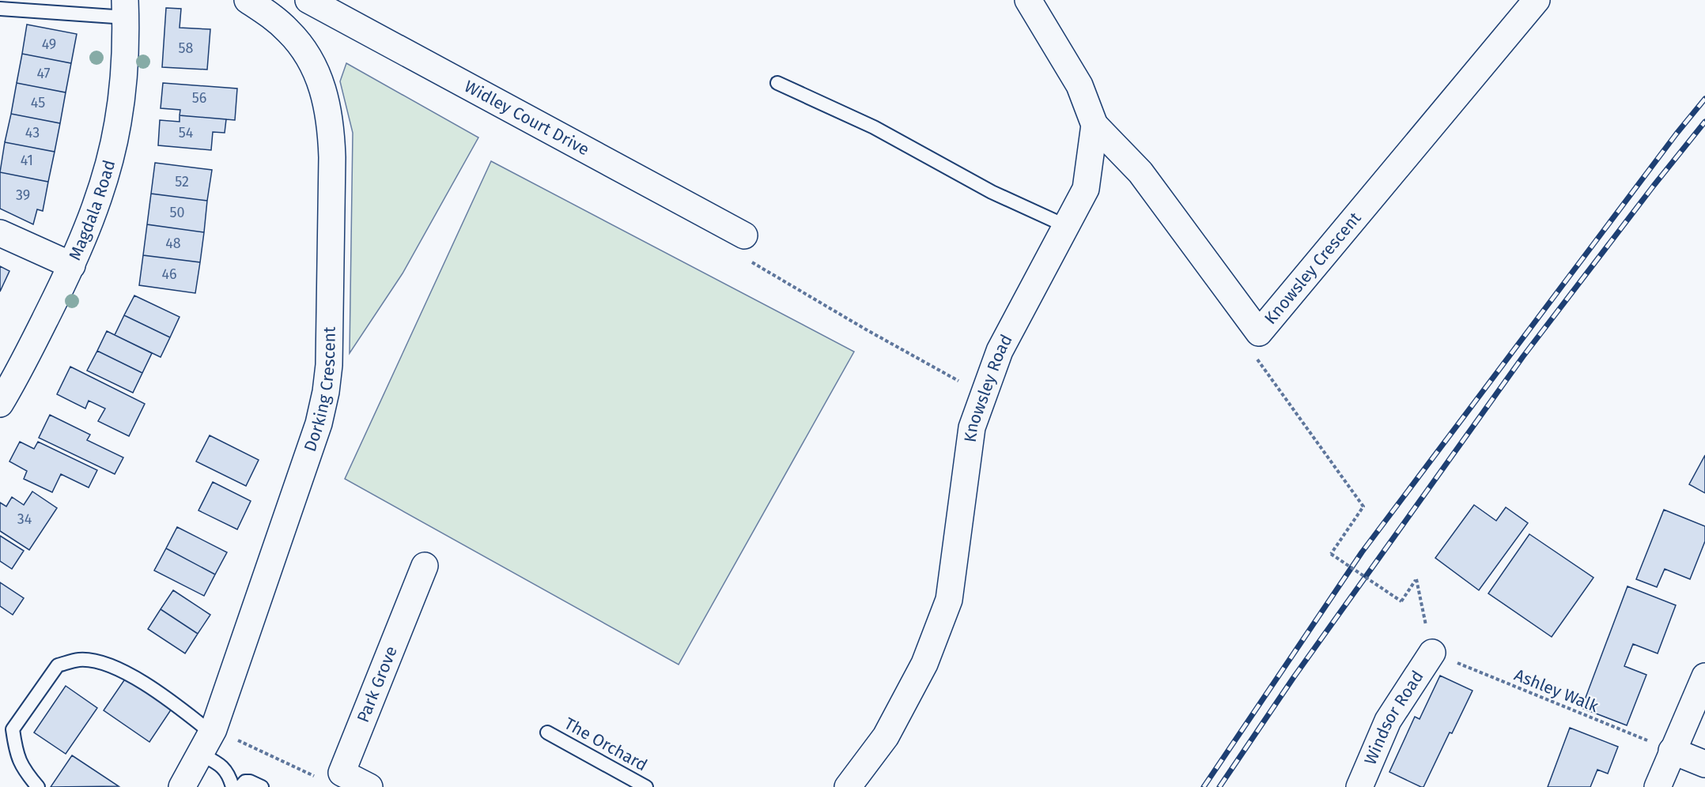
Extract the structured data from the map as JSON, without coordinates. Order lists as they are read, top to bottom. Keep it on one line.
{"streets":{"street":["Widley Court Drive","Magdala Road","Knowsley Crescent","Dorking Crescent","Knowsley Road","Park Grove","Windsor Road"],"lane":["The Orchard"],"path":["Ashley Walk"]},"crossings":[["Knowsley Crescent","Knowsley Road"],["Ashley Walk","Windsor Road"]],"house_numbers":["49","58","47","56","45","43","54","41","52","39","50","48","46","34"]}
